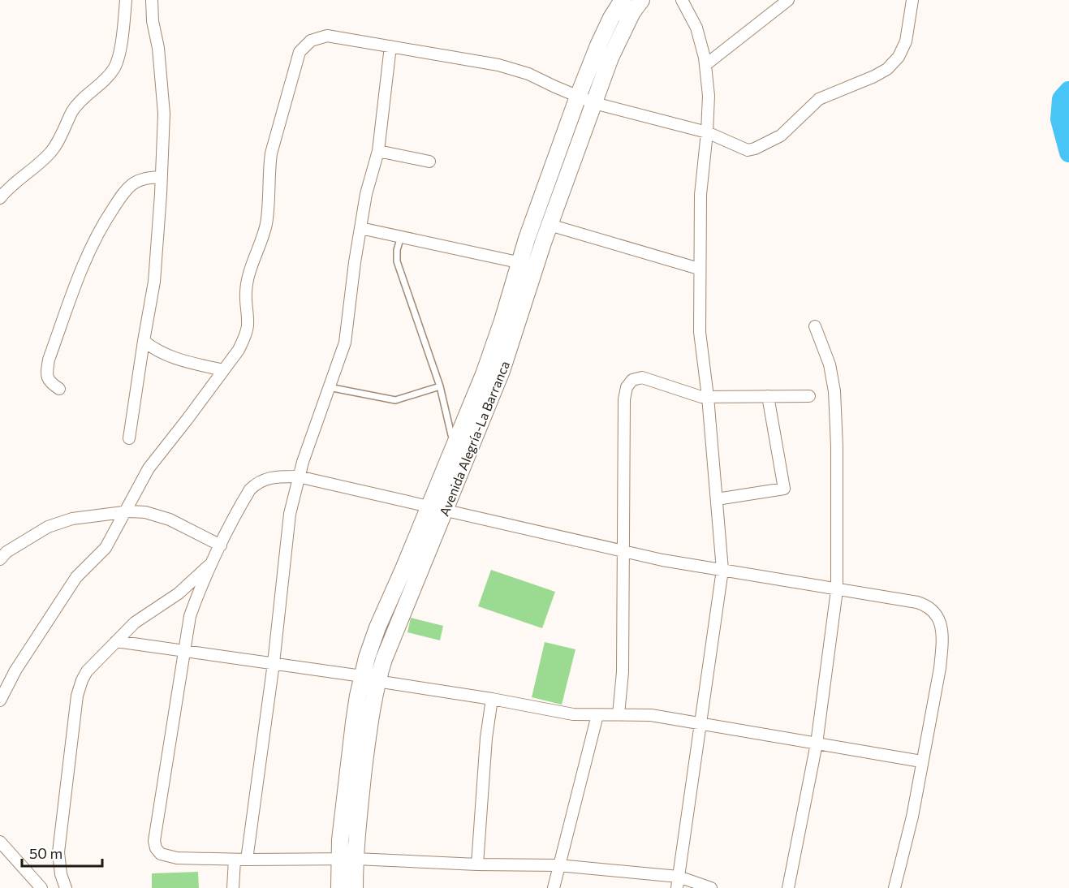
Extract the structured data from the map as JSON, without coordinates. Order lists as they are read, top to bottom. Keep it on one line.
{"streets":{"main road":["Avenida Alegría-La Barranca"]},"scale_bar":"50 m"}
